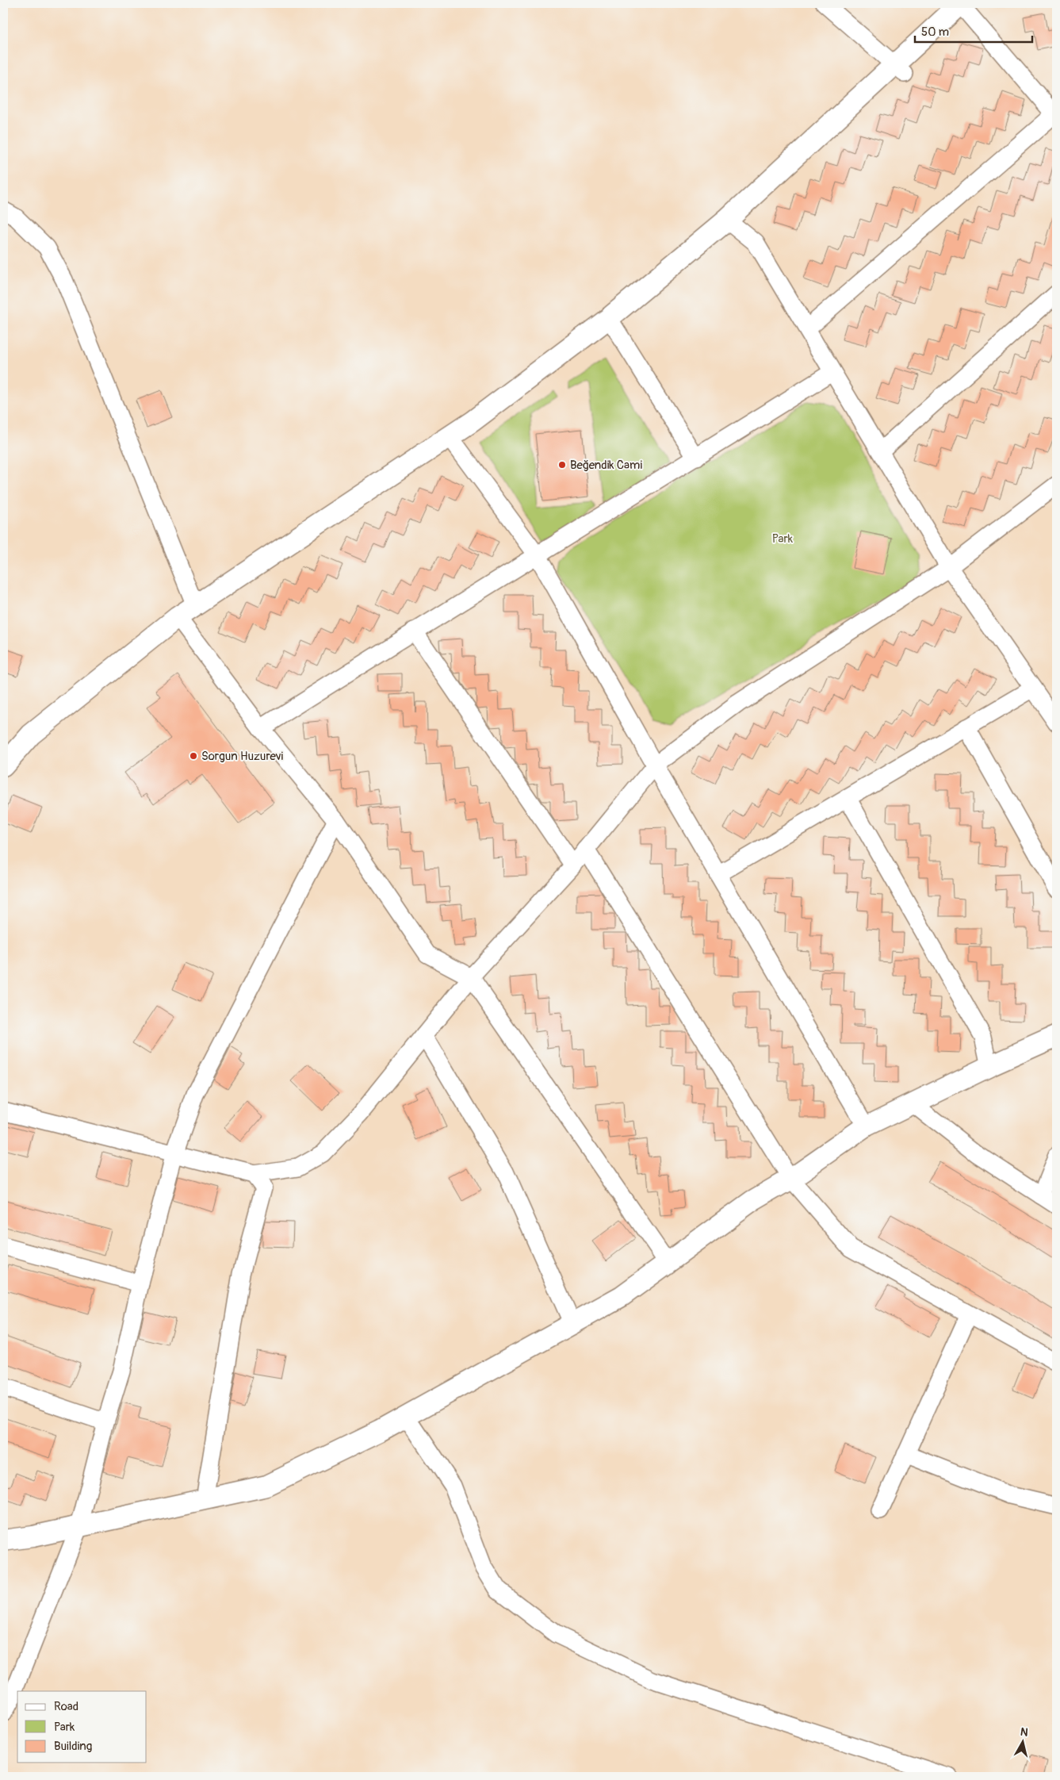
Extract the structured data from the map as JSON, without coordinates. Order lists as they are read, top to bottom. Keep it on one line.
{"parks":["Park"],"places":["Beğendik Cami","Sorgun Huzurevi"],"legend":["Road","Park","Building"],"scale_bar":"50 m","north":"top"}
